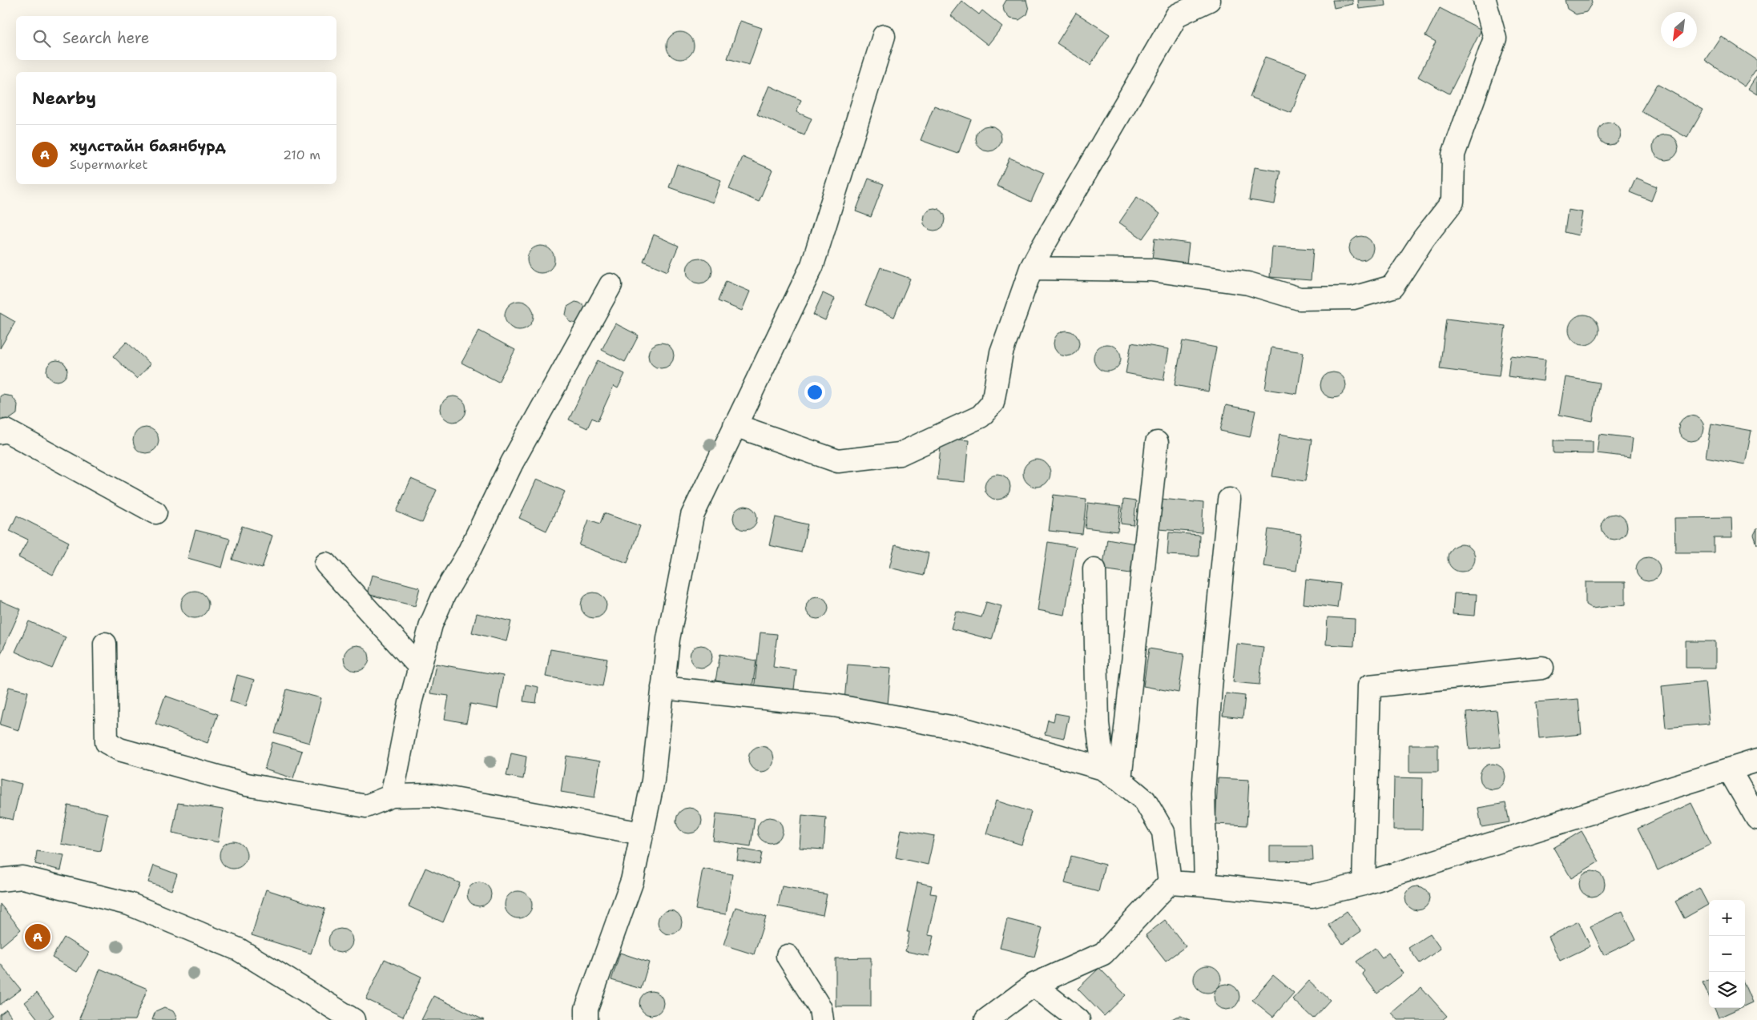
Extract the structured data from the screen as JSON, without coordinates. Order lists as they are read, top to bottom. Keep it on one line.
{"north":"bottom left","page":{"search":"Search here","heading":"Nearby","list":[{"mark":"A","name":"хулстайн баянбүрд","note":"Supermarket","value":"210 m"}],"map_buttons":["+","−"],"pins":"A"}}
